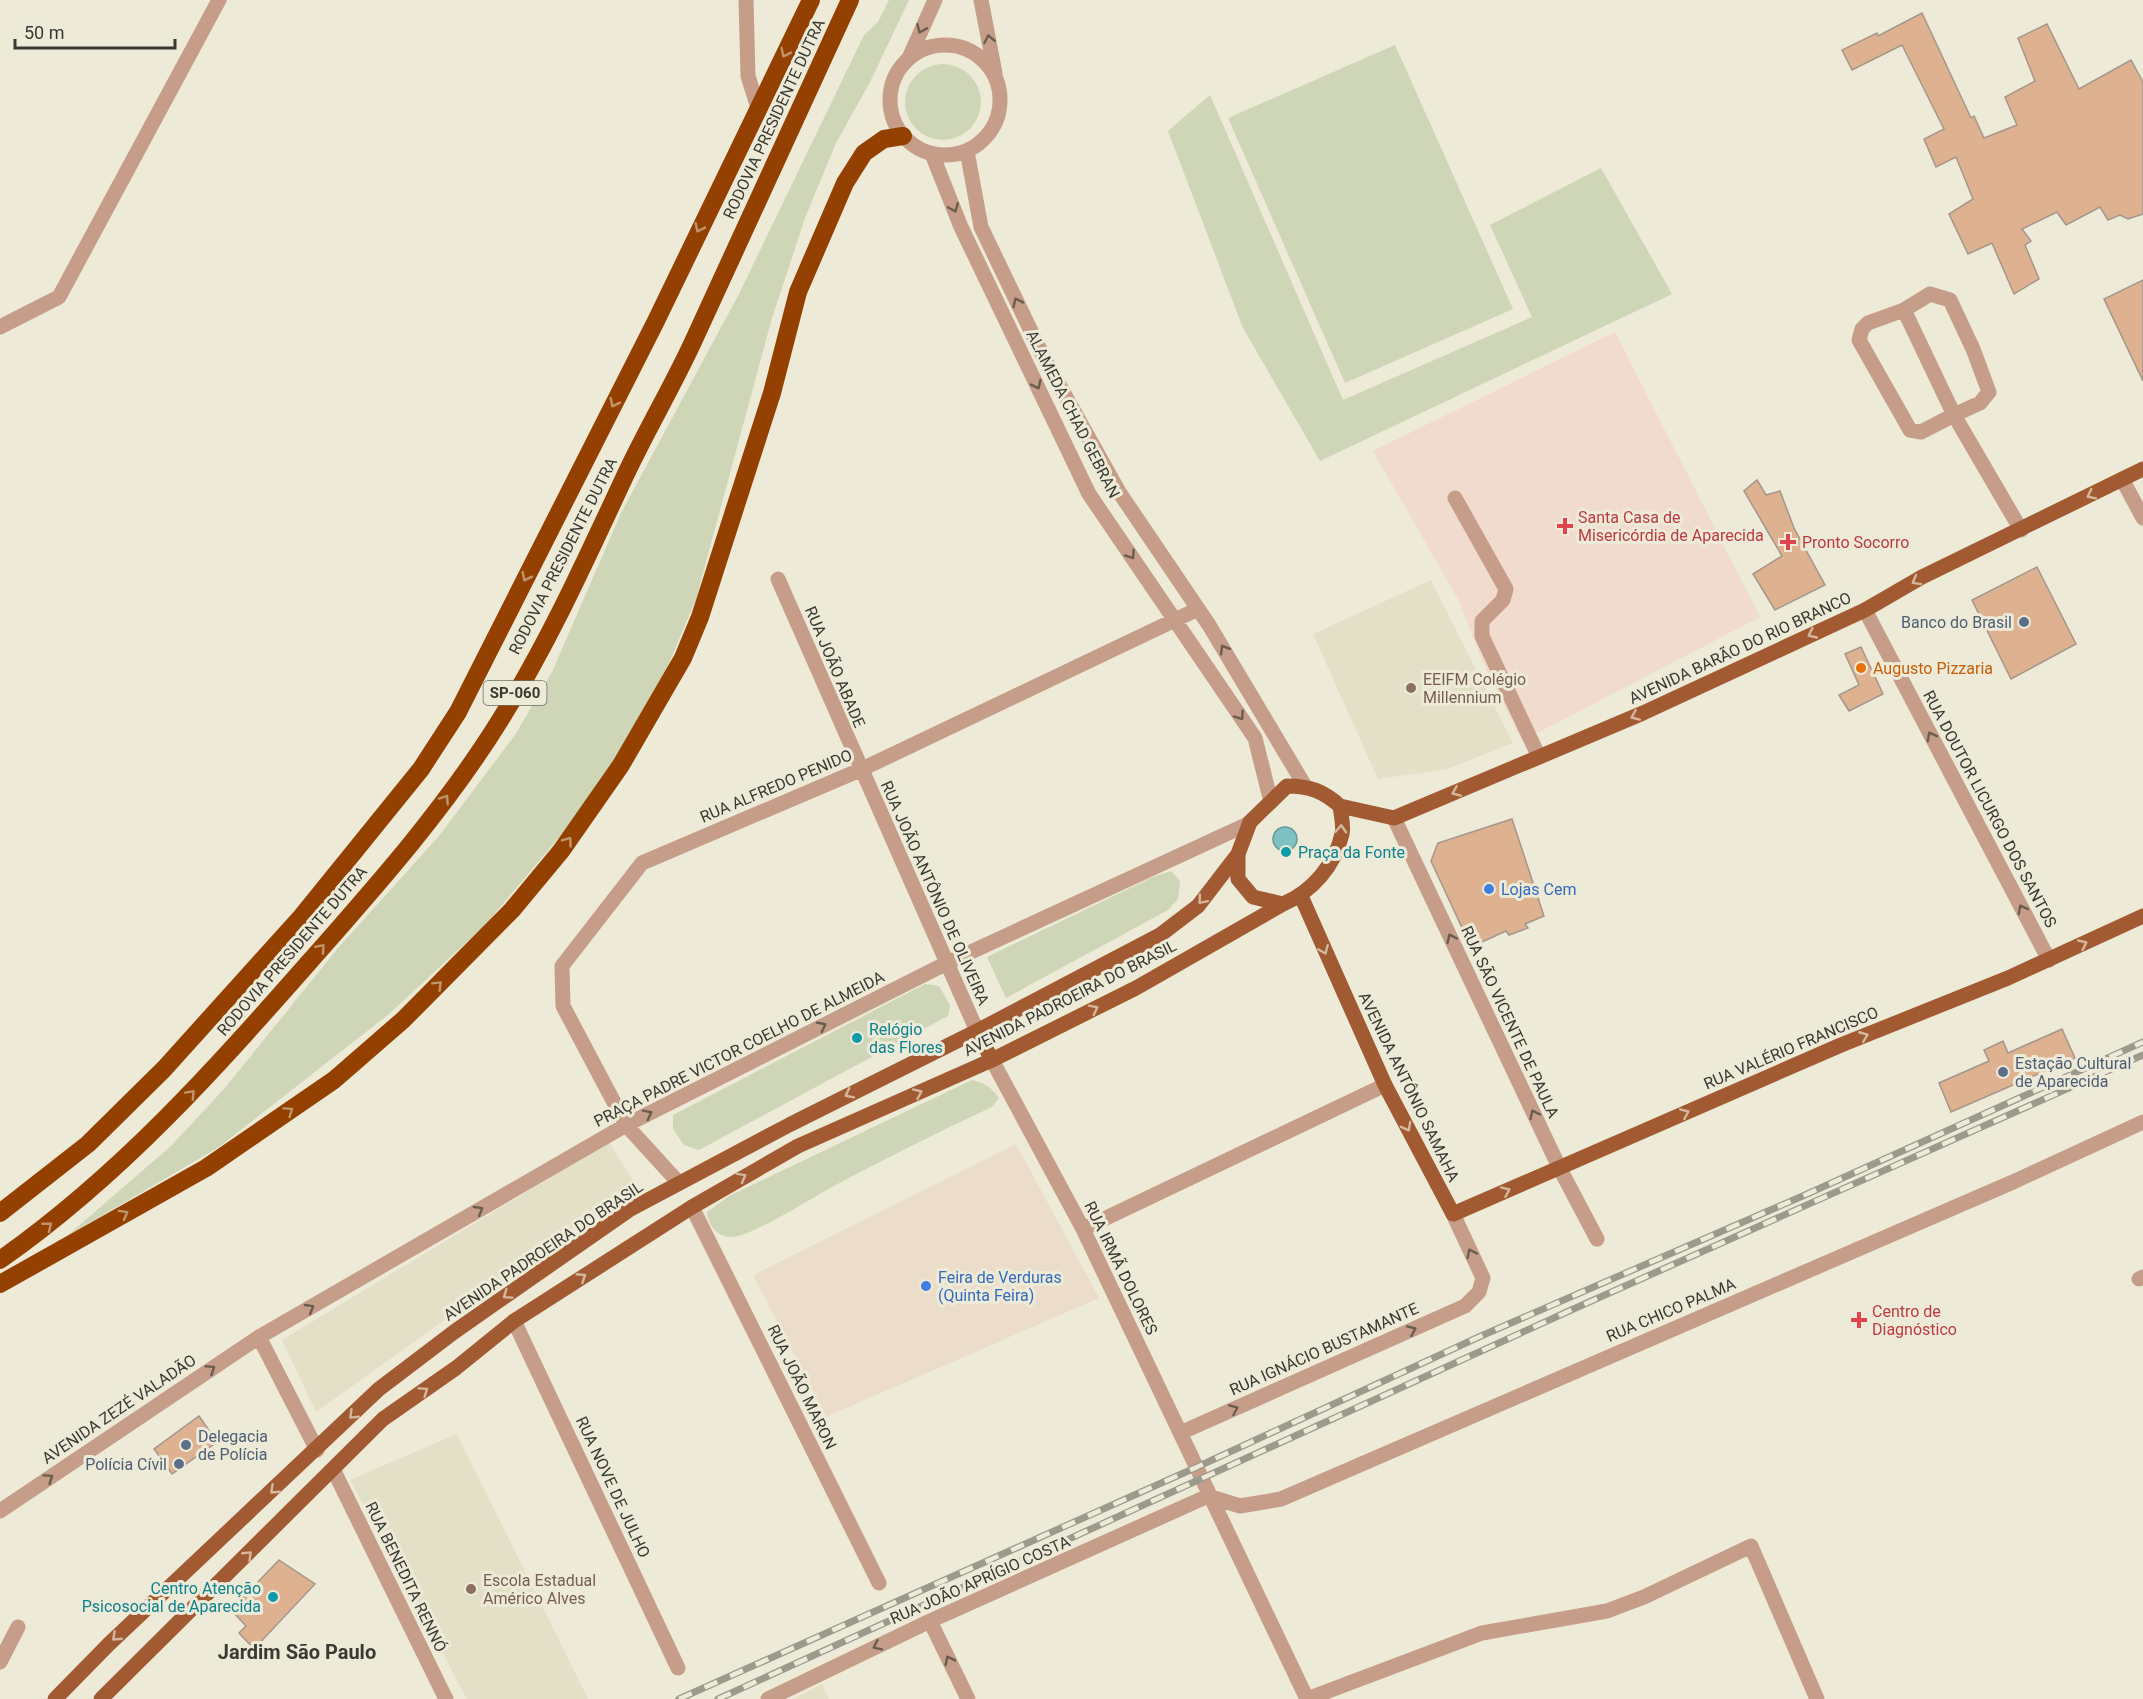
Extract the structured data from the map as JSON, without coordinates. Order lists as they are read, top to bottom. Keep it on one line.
{"streets":{"highway":["RODOVIA PRESIDENTE DUTRA","SP-060"],"main road":["AVENIDA BARÃO DO RIO BRANCO","AVENIDA PADROEIRA DO BRASIL","RUA VALÉRIO FRANCISCO","AVENIDA ANTÔNIO SAMAHA"],"street":["ALAMEDA CHAD GEBRAN","RUA JOÃO ABADE","RUA ALFREDO PENIDO","RUA DOUTOR LICURGO DOS SANTOS","RUA JOÃO ANTÔNIO DE OLIVEIRA","RUA SÃO VICENTE DE PAULA","PRAÇA PADRE VICTOR COELHO DE ALMEIDA","RUA IRMÃ DOLORES","RUA CHICO PALMA","RUA IGNÁCIO BUSTAMANTE","RUA JOÃO MARON","AVENIDA ZEZÉ VALADÃO","RUA NOVE DE JULHO","RUA BENEDITA RENNÓ","RUA JOÃO APRÍGIO COSTA"]},"crossings":[["ALAMEDA CHAD GEBRAN","RUA ALFREDO PENIDO"],["ALAMEDA CHAD GEBRAN","AVENIDA PADROEIRA DO BRASIL"],["ALAMEDA CHAD GEBRAN","PRAÇA PADRE VICTOR COELHO DE ALMEIDA"],["ALAMEDA CHAD GEBRAN","AVENIDA ANTÔNIO SAMAHA"],["AVENIDA BARÃO DO RIO BRANCO","RUA DOUTOR LICURGO DOS SANTOS"],["AVENIDA BARÃO DO RIO BRANCO","RUA SÃO VICENTE DE PAULA"],["RUA JOÃO ABADE","RUA ALFREDO PENIDO"],["RUA JOÃO ABADE","RUA JOÃO ANTÔNIO DE OLIVEIRA"],["RUA ALFREDO PENIDO","RUA JOÃO ANTÔNIO DE OLIVEIRA"],["RUA ALFREDO PENIDO","PRAÇA PADRE VICTOR COELHO DE ALMEIDA"],["RUA DOUTOR LICURGO DOS SANTOS","RUA VALÉRIO FRANCISCO"],["RUA JOÃO ANTÔNIO DE OLIVEIRA","AVENIDA PADROEIRA DO BRASIL"],["RUA JOÃO ANTÔNIO DE OLIVEIRA","PRAÇA PADRE VICTOR COELHO DE ALMEIDA"],["AVENIDA PADROEIRA DO BRASIL","PRAÇA PADRE VICTOR COELHO DE ALMEIDA"],["AVENIDA PADROEIRA DO BRASIL","AVENIDA ANTÔNIO SAMAHA"],["AVENIDA PADROEIRA DO BRASIL","RUA IRMÃ DOLORES"],["AVENIDA PADROEIRA DO BRASIL","RUA JOÃO MARON"],["AVENIDA PADROEIRA DO BRASIL","RUA NOVE DE JULHO"],["AVENIDA PADROEIRA DO BRASIL","RUA BENEDITA RENNÓ"],["RUA SÃO VICENTE DE PAULA","RUA VALÉRIO FRANCISCO"],["RUA VALÉRIO FRANCISCO","AVENIDA ANTÔNIO SAMAHA"],["PRAÇA PADRE VICTOR COELHO DE ALMEIDA","AVENIDA ANTÔNIO SAMAHA"],["PRAÇA PADRE VICTOR COELHO DE ALMEIDA","AVENIDA ZEZÉ VALADÃO"],["AVENIDA ANTÔNIO SAMAHA","RUA IGNÁCIO BUSTAMANTE"],["RUA IRMÃ DOLORES","RUA CHICO PALMA"],["RUA IRMÃ DOLORES","RUA IGNÁCIO BUSTAMANTE"],["RUA IRMÃ DOLORES","RUA JOÃO APRÍGIO COSTA"],["RUA CHICO PALMA","RUA JOÃO APRÍGIO COSTA"]],"one_way":["AVENIDA BARÃO DO RIO BRANCO","RUA DOUTOR LICURGO DOS SANTOS","RUA SÃO VICENTE DE PAULA","RUA VALÉRIO FRANCISCO","PRAÇA PADRE VICTOR COELHO DE ALMEIDA","RUA IGNÁCIO BUSTAMANTE","AVENIDA ZEZÉ VALADÃO","RUA JOÃO APRÍGIO COSTA"],"districts":["Jardim São Paulo"],"places":{"health":["Santa Casa de Misericórdia de Aparecida","Pronto Socorro","Centro de Diagnóstico"],"other":["Banco do Brasil","Augusto Pizzaria","EEIFM Colégio Millennium","Praça da Fonte","Lojas Cem","Relógio das Flores","Estação Cultural de Aparecida","Feira de Verduras (Quinta Feira)","Delegacia de Polícia","Polícia Cívil","Escola Estadual Américo Alves","Centro Atenção Psicosocial de Aparecida"]},"scale_bar":"50 m"}
